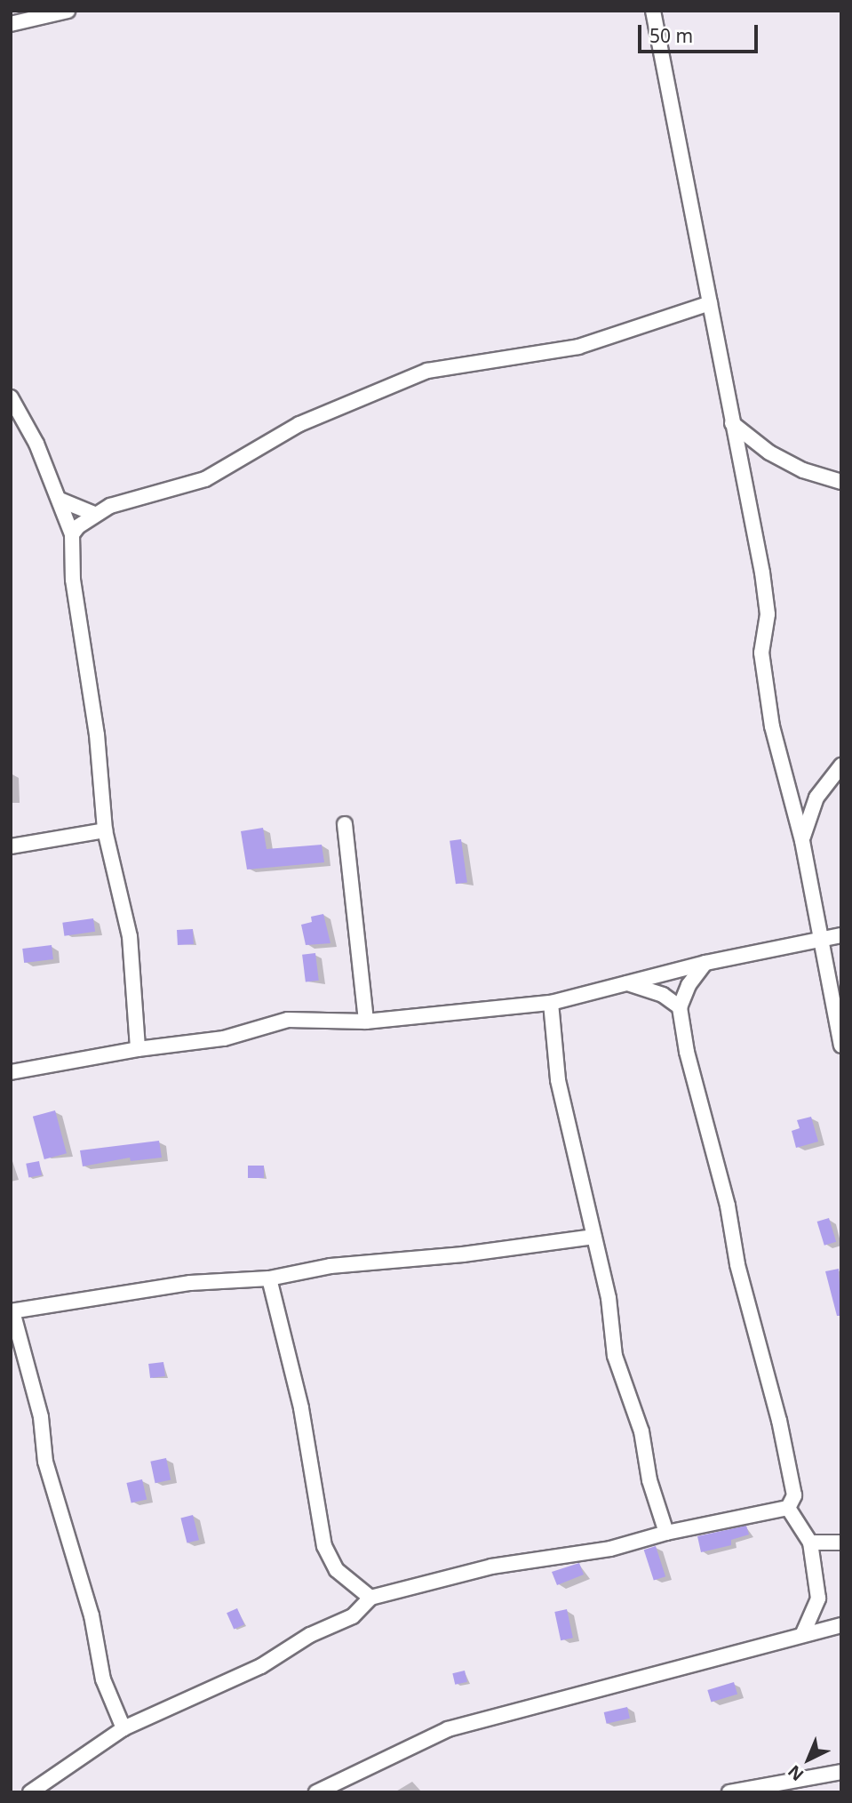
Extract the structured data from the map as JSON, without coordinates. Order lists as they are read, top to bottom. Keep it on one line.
{"scale_bar":"50 m","north":"bottom left"}
